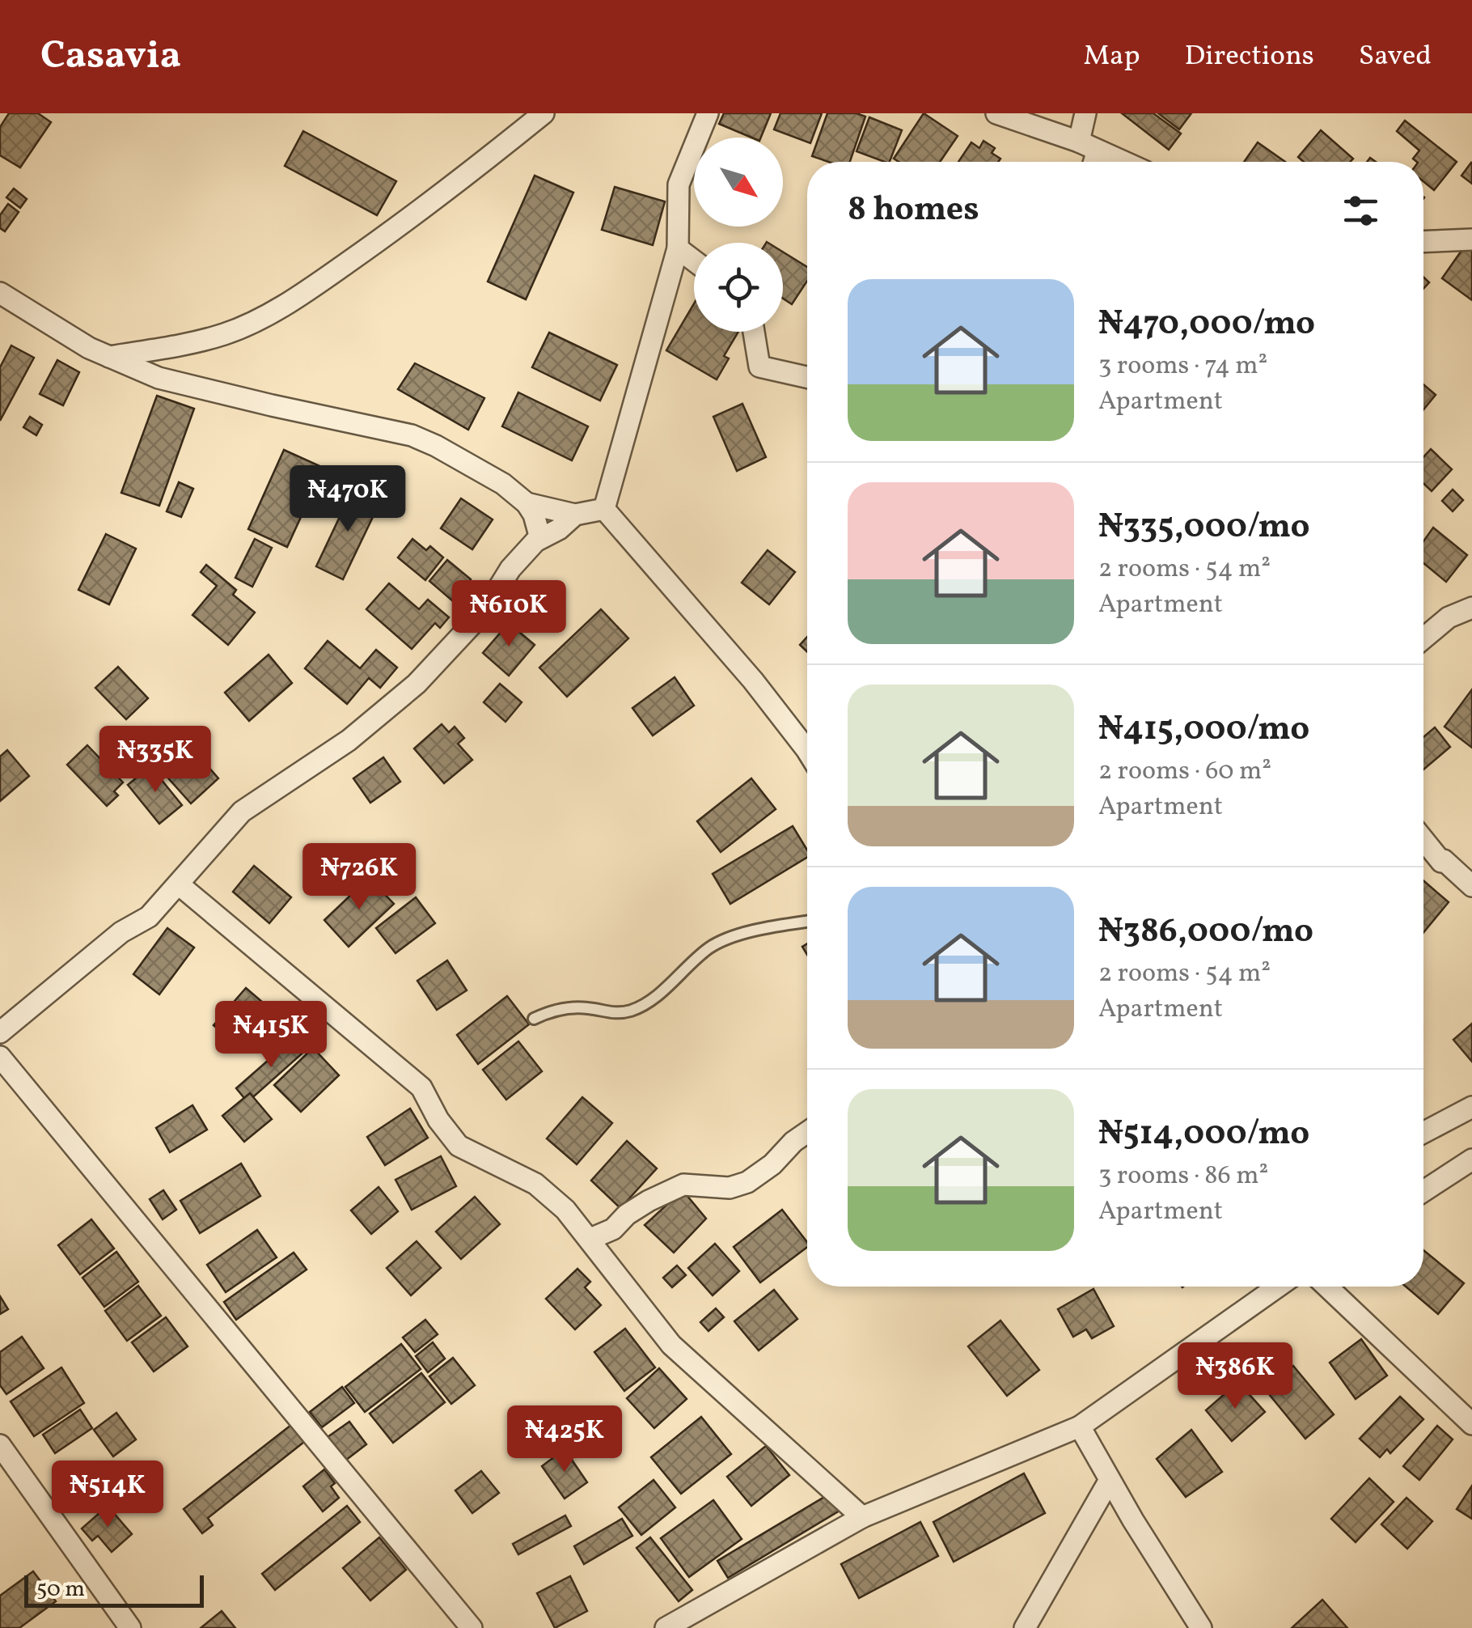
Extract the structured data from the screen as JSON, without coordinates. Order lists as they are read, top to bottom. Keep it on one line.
{"scale_bar":"50 m","north":"bottom right","page":{"header":"Casavia","nav":["Map","Directions","Saved"],"heading":"8 homes","list":[{"name":"₦470,000/mo","note":"3 rooms · 74 m² · Apartment"},{"name":"₦335,000/mo","note":"2 rooms · 54 m² · Apartment"},{"name":"₦415,000/mo","note":"2 rooms · 60 m² · Apartment"},{"name":"₦386,000/mo","note":"2 rooms · 54 m² · Apartment"},{"name":"₦514,000/mo","note":"3 rooms · 86 m² · Apartment"}],"price":["₦470K","₦610K","₦335K","₦726K","₦415K","₦386K","₦425K","₦514K"],"scale":"50 m"}}
